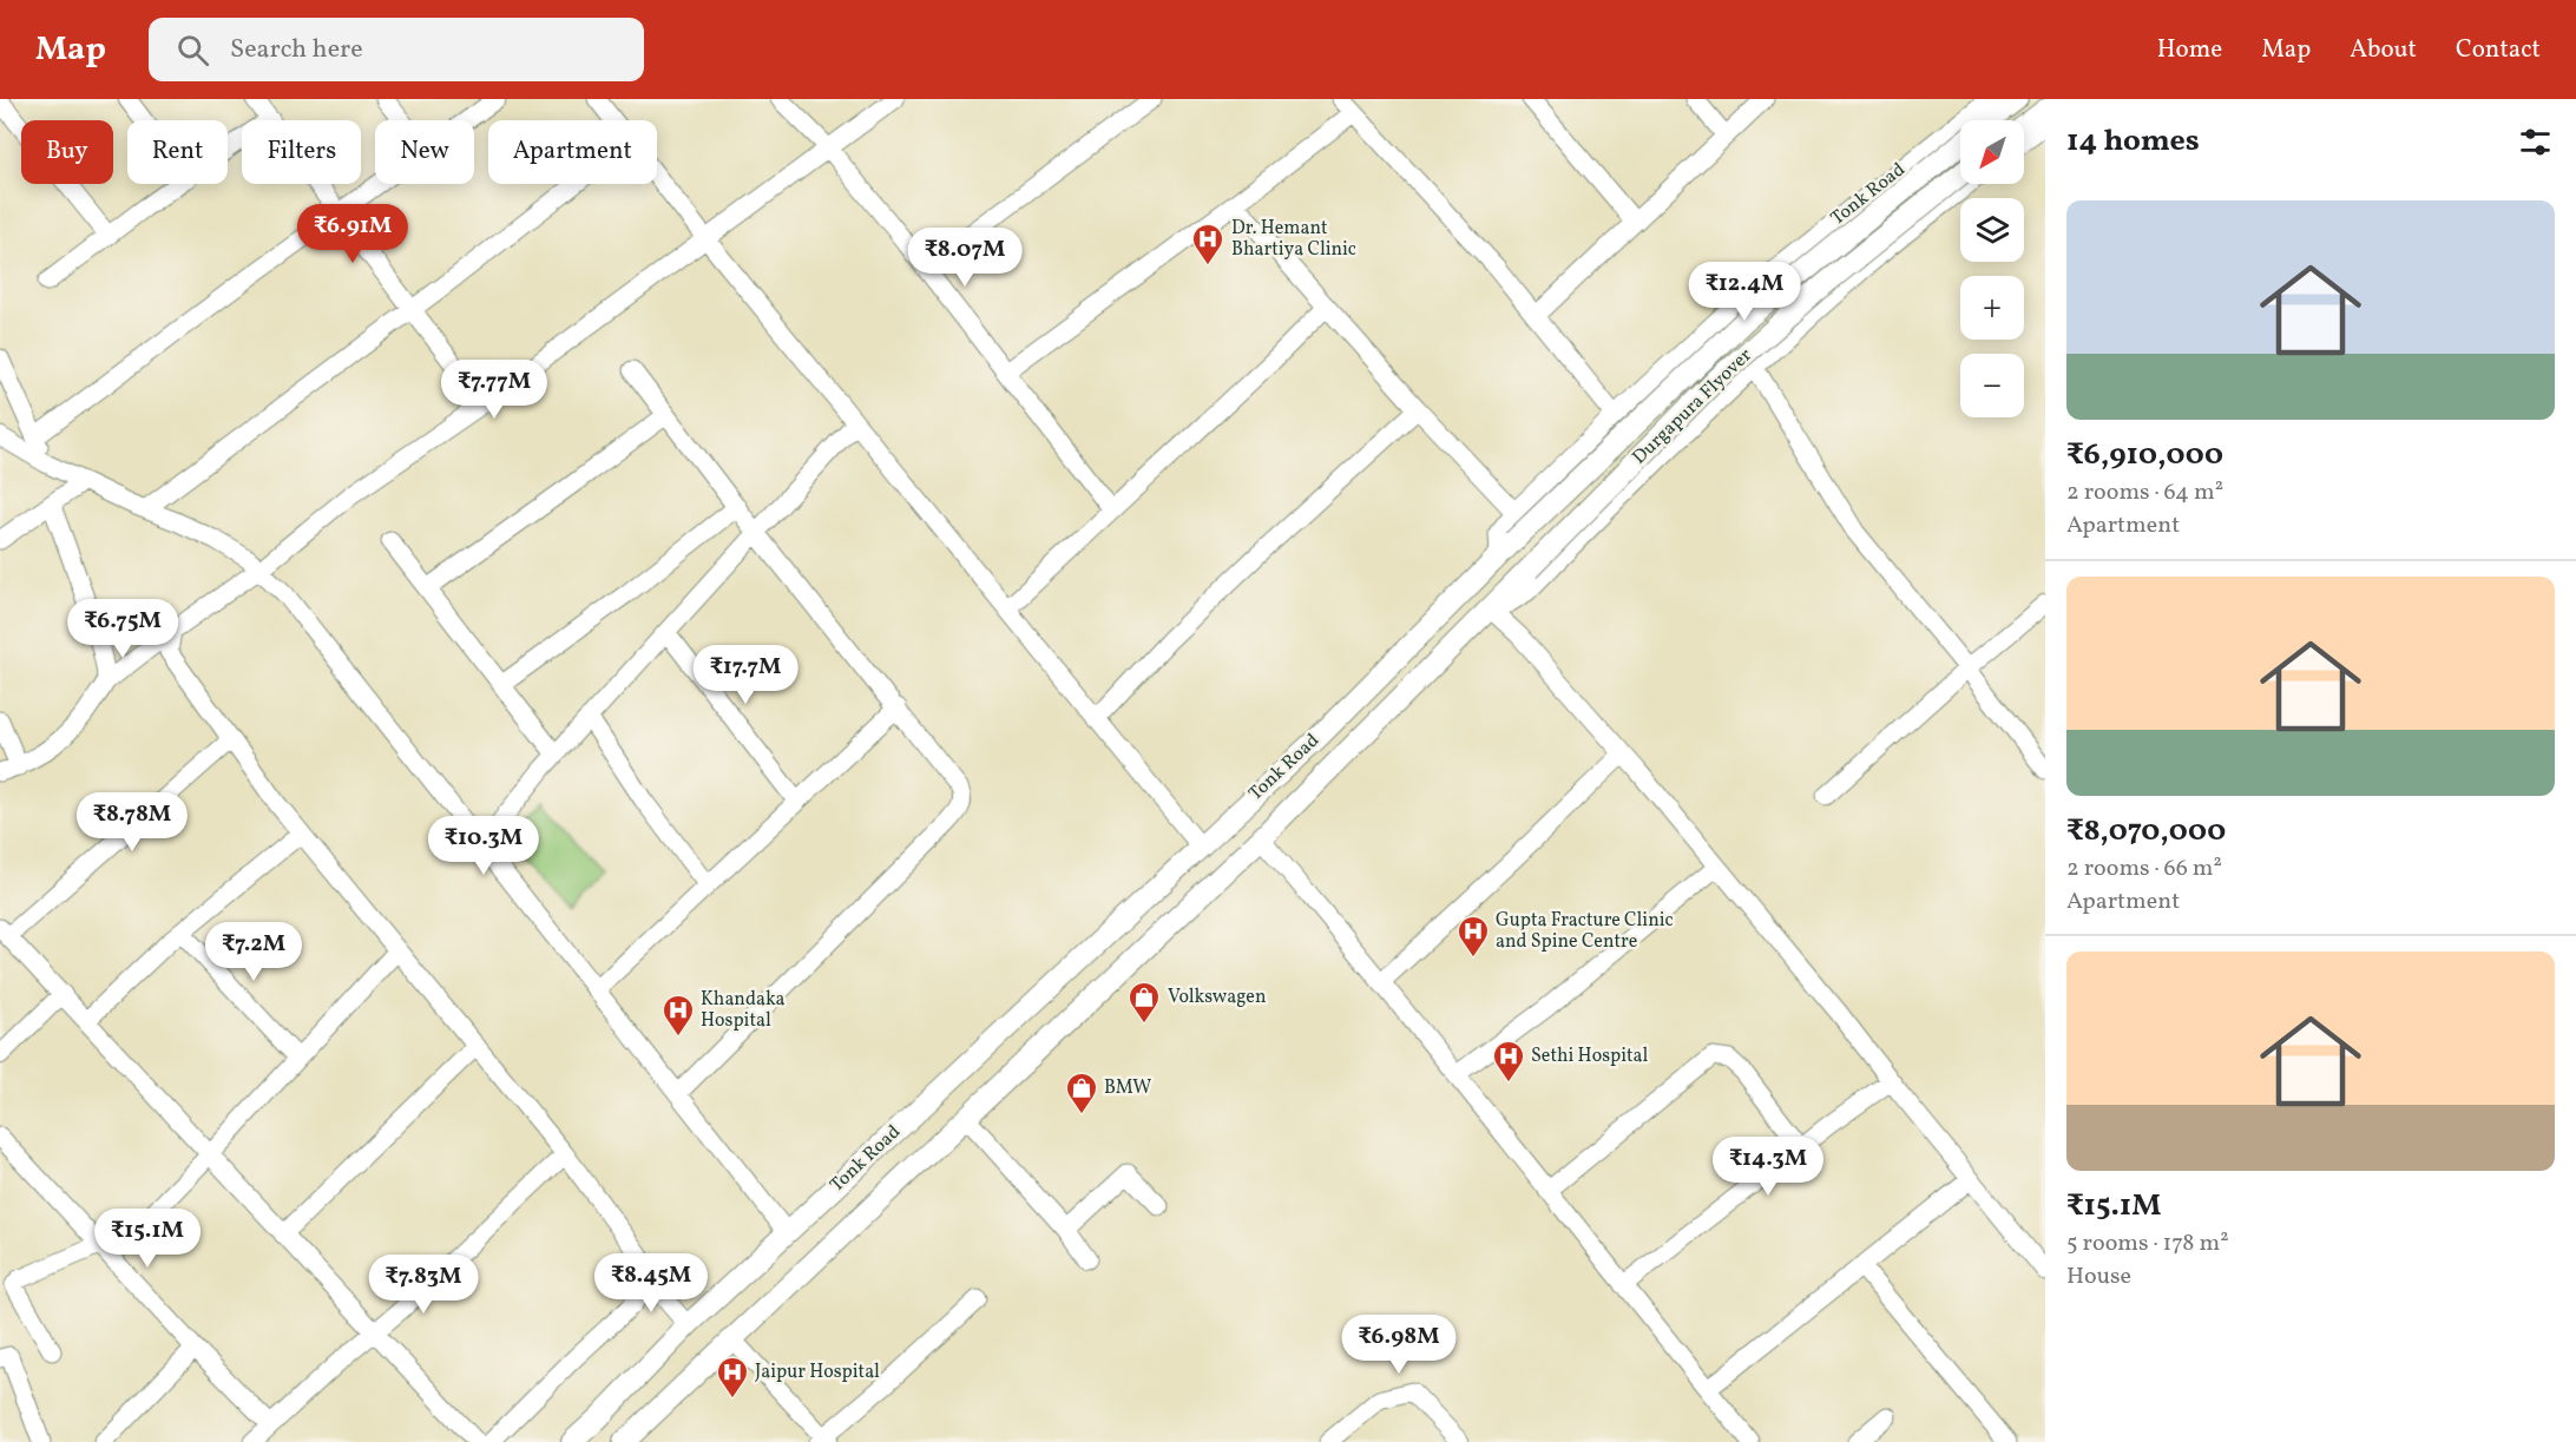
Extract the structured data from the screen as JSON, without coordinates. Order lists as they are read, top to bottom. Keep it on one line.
{"streets":{"main road":["Tonk Road","Durgapura Flyover"]},"crossings":[["Tonk Road","Durgapura Flyover"]],"places":{"hospital":["Dr. Hemant Bhartiya Clinic","Gupta Fracture Clinic and Spine Centre","Khandaka Hospital","Sethi Hospital","Jaipur Hospital"],"shop":["Volkswagen","BMW"]},"north":"bottom left","page":{"header":"Map","search":"Search here","nav":["Home","Map","About","Contact"],"heading":"14 homes","map_buttons":["+","−"],"chip":["Buy","Rent","Filters","New","Apartment"],"list":[{"name":"₹6,910,000","note":"2 rooms · 64 m² · Apartment"},{"name":"₹8,070,000","note":"2 rooms · 66 m² · Apartment"},{"name":"₹15.1M","note":"5 rooms · 178 m² · House"}],"price":["₹6.91M","₹8.07M","₹12.4M","₹7.77M","₹6.75M","₹17.7M","₹8.78M","₹10.3M","₹7.2M","₹14.3M","₹15.1M","₹8.45M","₹7.83M","₹6.98M"]}}
